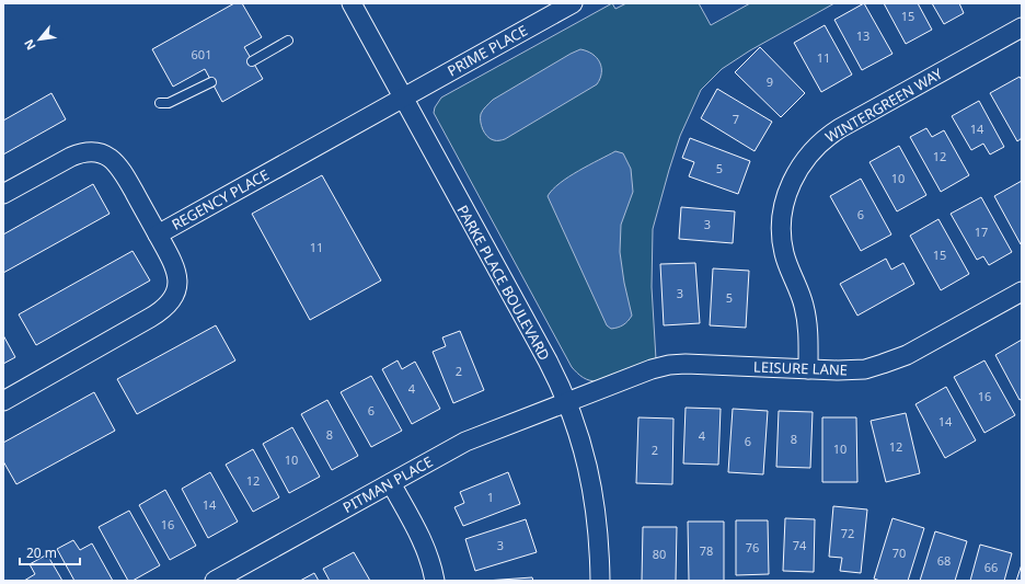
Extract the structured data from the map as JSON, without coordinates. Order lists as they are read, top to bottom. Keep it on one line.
{"streets":{"street":["PRIME PLACE","WINTERGREEN WAY","REGENCY PLACE","PARKE PLACE BOULEVARD","LEISURE LANE","PITMAN PLACE"]},"crossings":[["PRIME PLACE","REGENCY PLACE"],["PRIME PLACE","PARKE PLACE BOULEVARD"],["WINTERGREEN WAY","LEISURE LANE"],["REGENCY PLACE","PARKE PLACE BOULEVARD"],["PARKE PLACE BOULEVARD","LEISURE LANE"],["PARKE PLACE BOULEVARD","PITMAN PLACE"],["LEISURE LANE","PITMAN PLACE"]],"house_numbers":["15","13","601","11","9","7","14","12","5","10","6","3","17","11","15","3","5","2","4","16","6","14","8","4","8","6","12","10","2","10","12","1","14","16","72","3","74","76","78","70","80","68","66"],"scale_bar":"20 m","north":"bottom left"}
